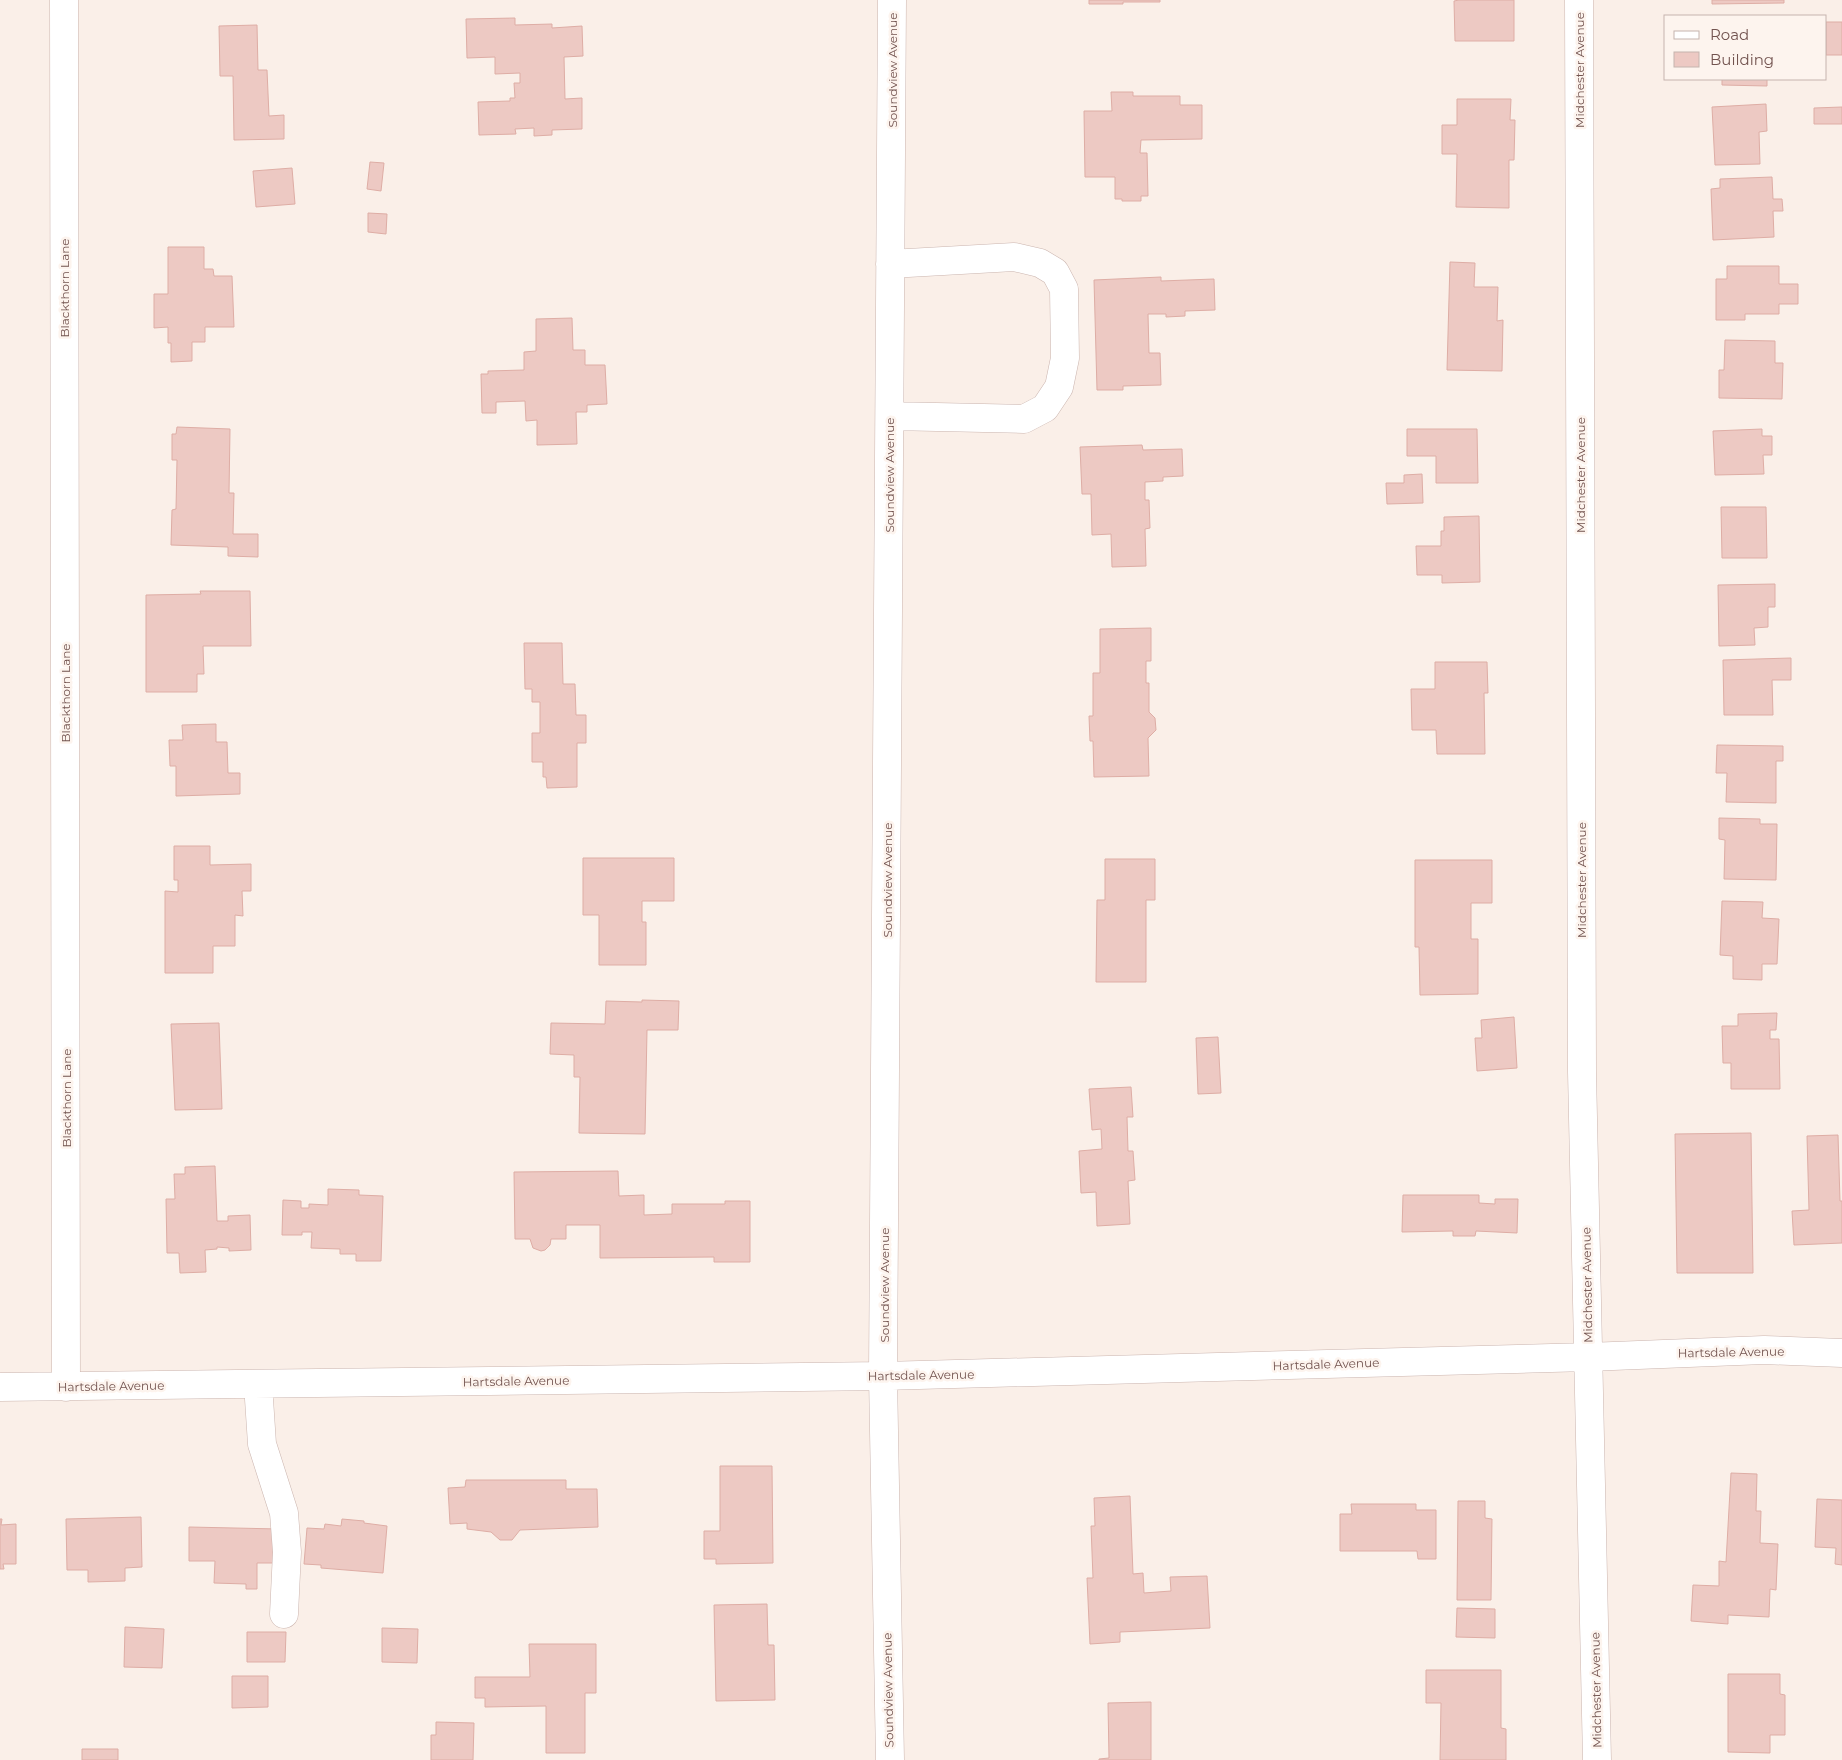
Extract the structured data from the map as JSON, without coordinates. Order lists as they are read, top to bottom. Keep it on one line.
{"streets":{"street":["Soundview Avenue","Midchester Avenue","Blackthorn Lane","Hartsdale Avenue"]},"crossings":[["Soundview Avenue","Hartsdale Avenue"],["Midchester Avenue","Hartsdale Avenue"],["Blackthorn Lane","Hartsdale Avenue"]],"legend":["Road","Building"]}
